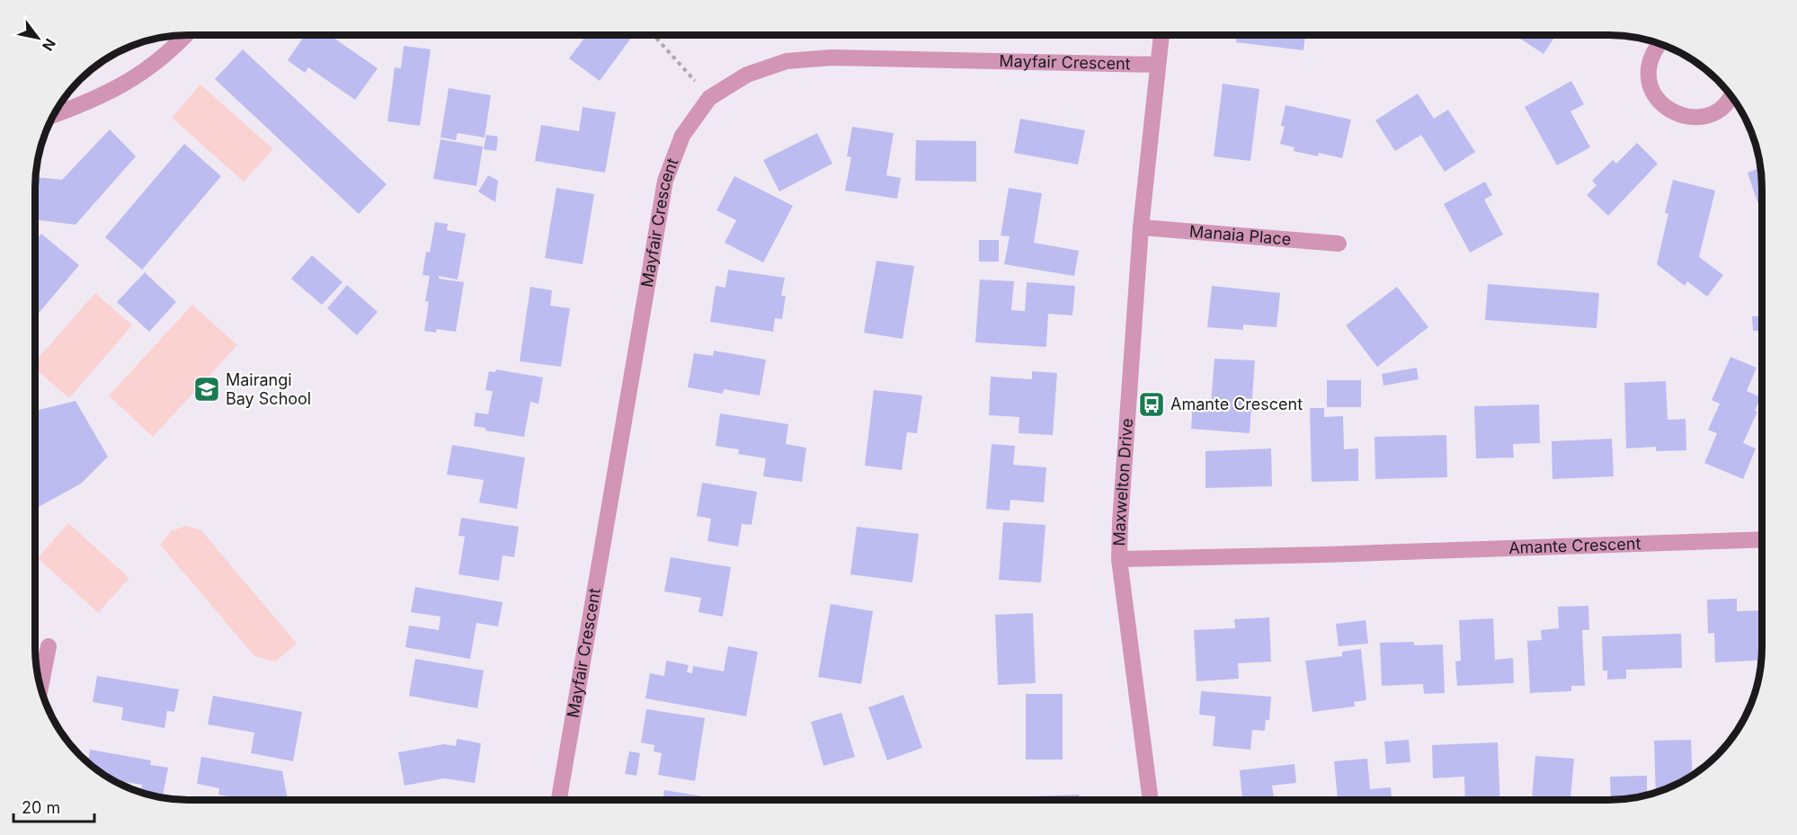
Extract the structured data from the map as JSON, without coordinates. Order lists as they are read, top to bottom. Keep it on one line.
{"streets":{"street":["Mayfair Crescent","Manaia Place","Maxwelton Drive","Amante Crescent"]},"crossings":[["Mayfair Crescent","Maxwelton Drive"],["Manaia Place","Maxwelton Drive"],["Maxwelton Drive","Amante Crescent"]],"places":{"school or university":["Mairangi Bay School"],"bus stop":["Amante Crescent"]},"scale_bar":"20 m","north":"bottom right"}
